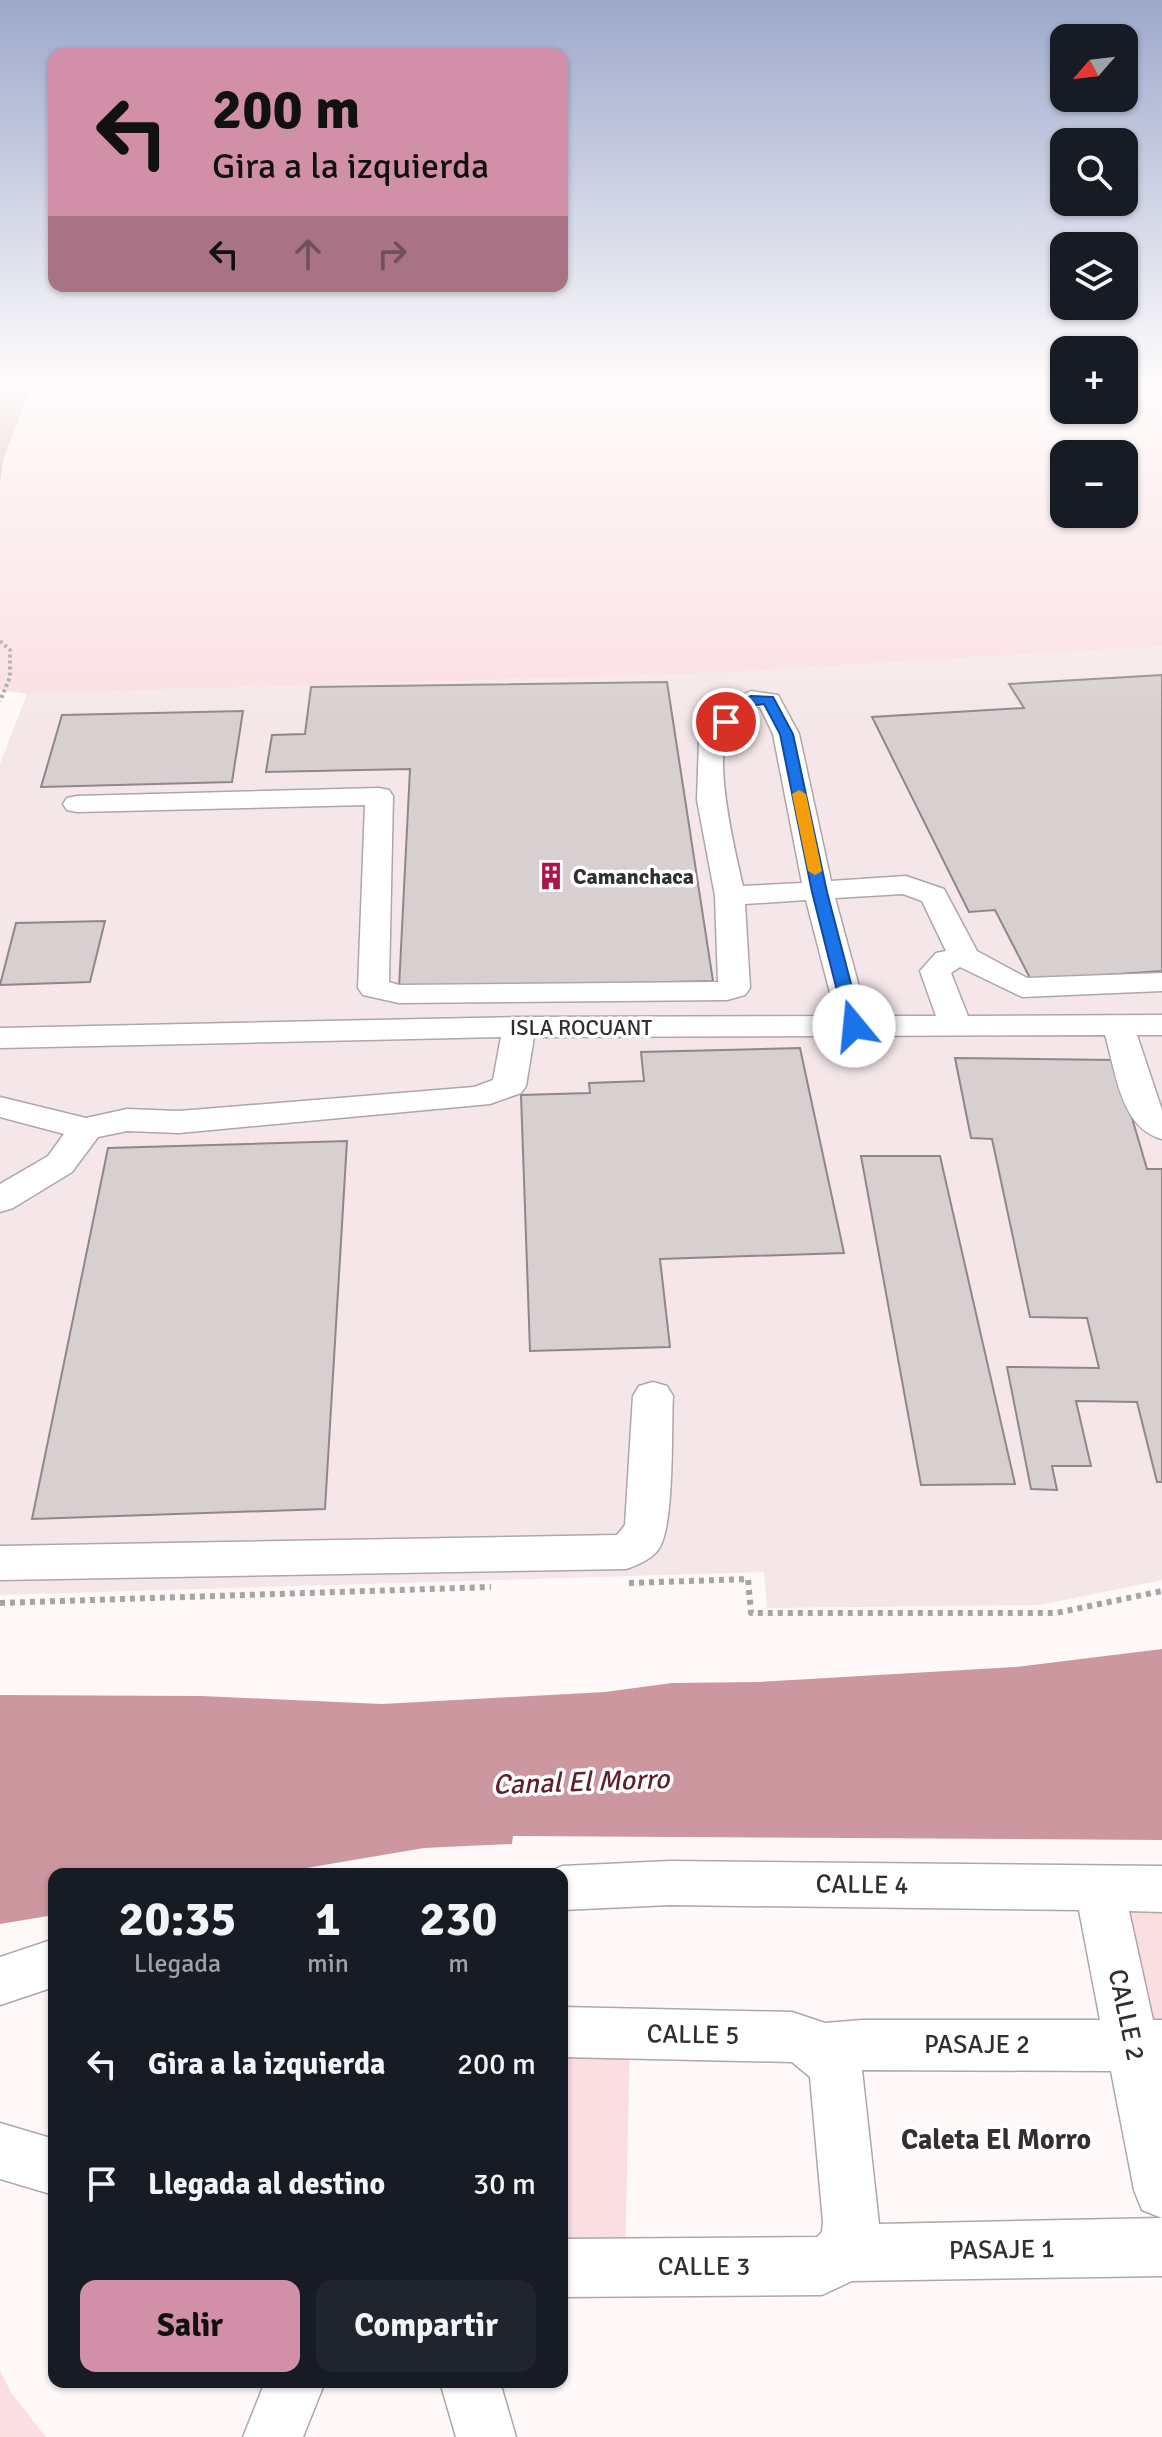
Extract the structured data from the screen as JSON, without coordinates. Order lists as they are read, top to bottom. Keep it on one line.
{"streets":{"street":["ISLA ROCUANT","CALLE 4","CALLE 2","CALLE 5","PASAJE 2","PASAJE 1","CALLE 3"]},"crossings":[["CALLE 4","CALLE 2"],["CALLE 2","PASAJE 2"],["CALLE 5","PASAJE 2"],["PASAJE 1","CALLE 3"]],"districts":["Caleta El Morro"],"water":["Canal El Morro"],"places":{"building":["Camanchaca"]},"north":"bottom left","page":{"map_buttons":["+","−"],"turn":["200 m","Gira a la izquierda"],"eta":["20:35","Llegada","1","min","230","m"],"list":[{"name":"Gira a la izquierda","value":"200 m"},{"name":"Llegada al destino","value":"30 m"}],"buttons":["Salir","Compartir"]}}
